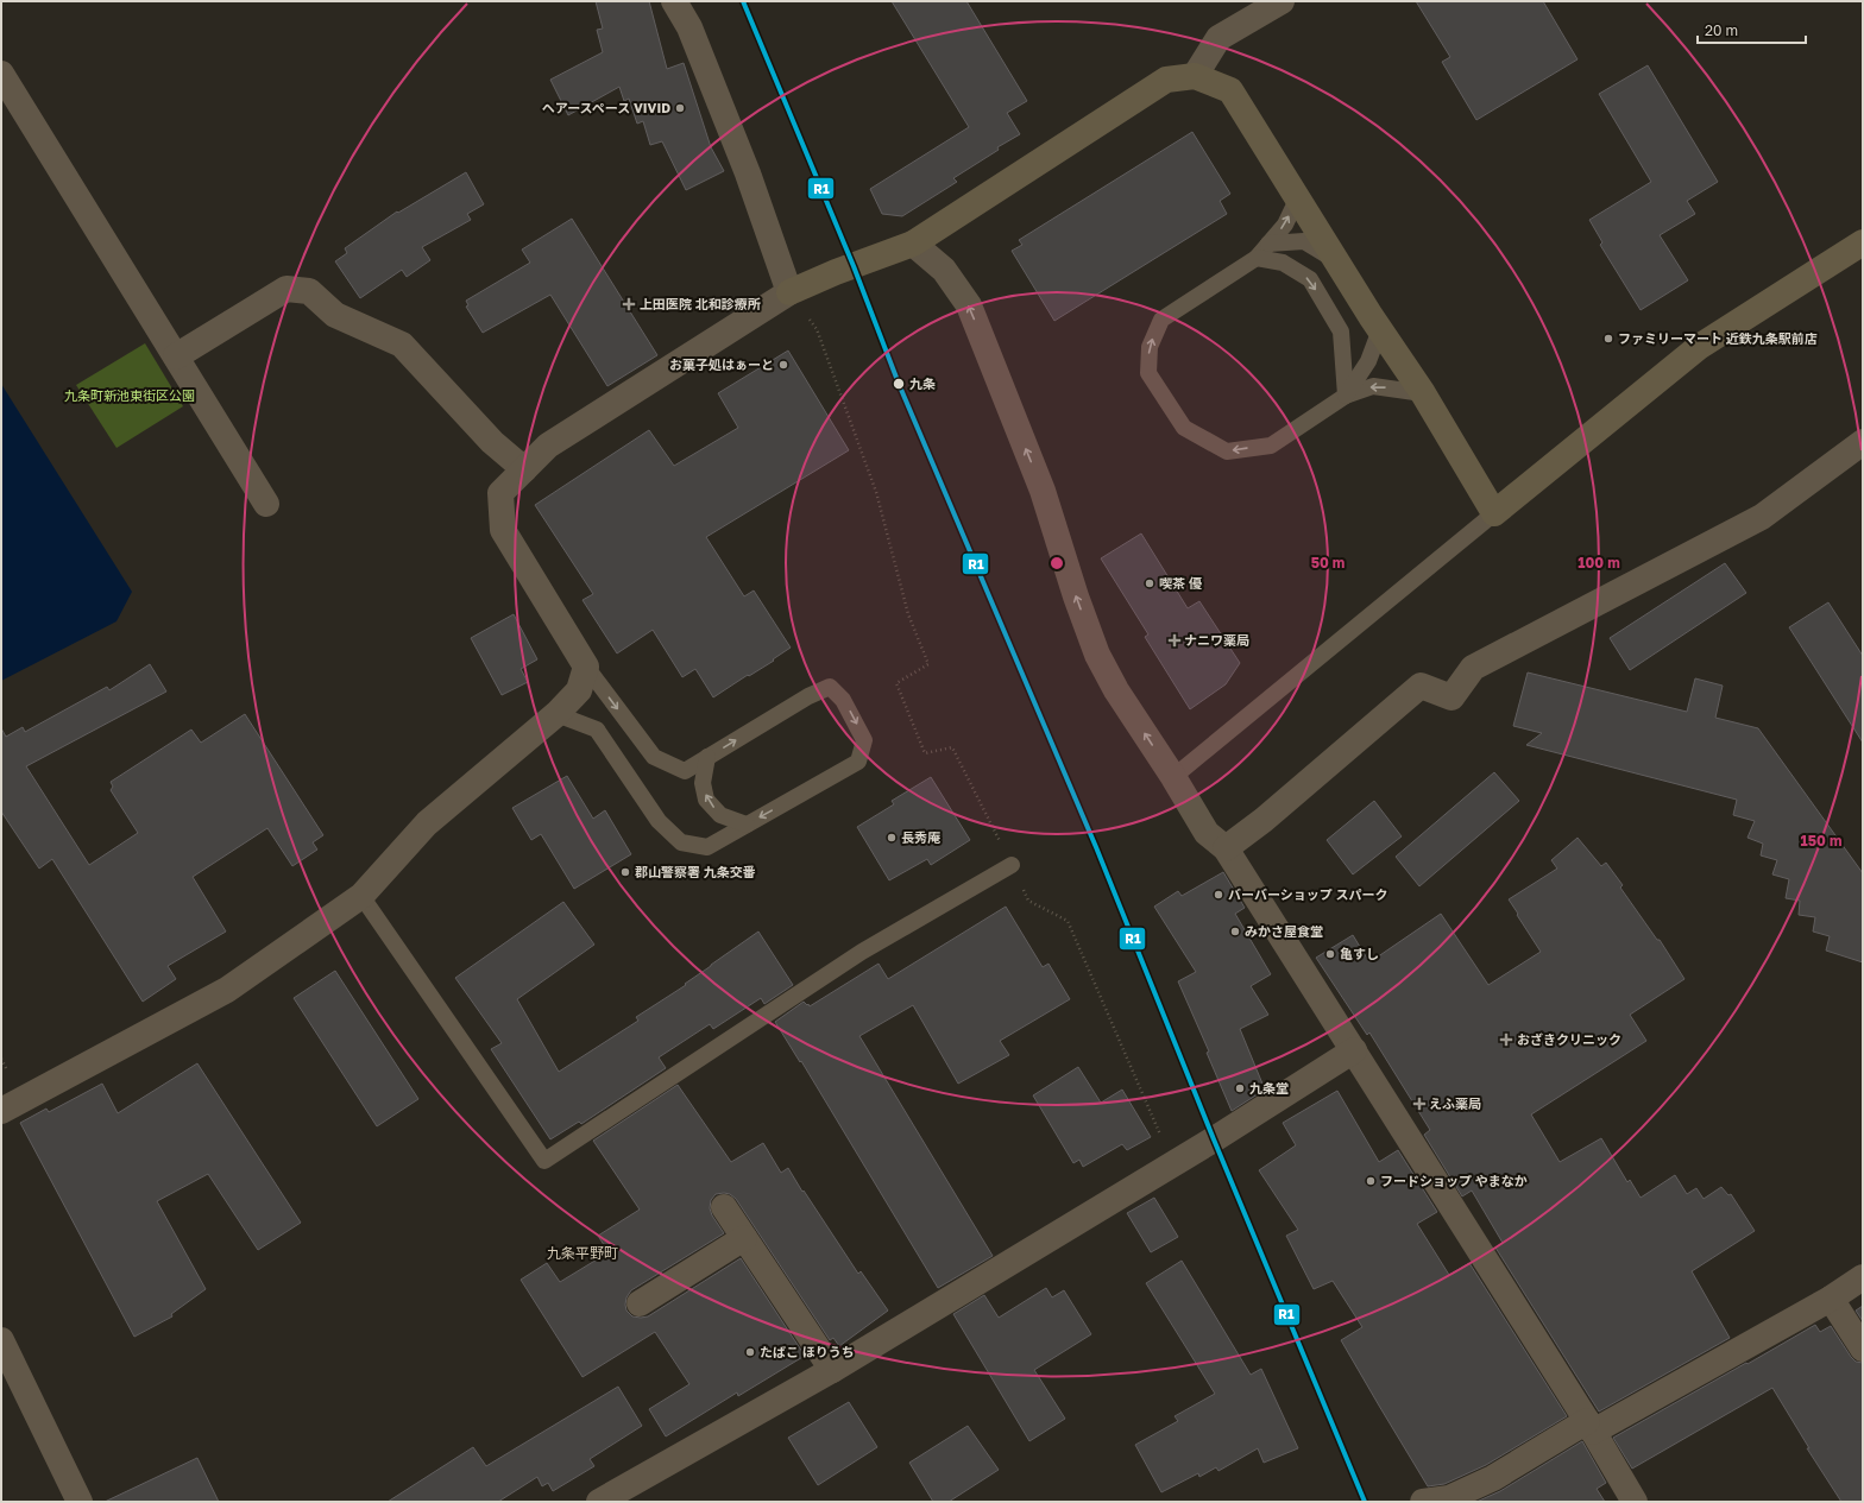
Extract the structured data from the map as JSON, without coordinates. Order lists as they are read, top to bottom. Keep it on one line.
{"districts":["九条平野町"],"parks":["九条町新池東街区公園"],"places":{"other":["ヘアースペース VIVID","ファミリーマート 近鉄九条駅前店","お菓子処はぁーと","九条","喫茶 優","長秀庵","郡山警察署 九条交番","バーバーショップ スパーク","みかさ屋食堂","亀すし","九条堂","フードショップ やまなか","たばこ ほりうち"],"health":["上田医院 北和診療所","ナニワ薬局","おざきクリニック","えふ薬局"]},"lines":["transit line R1"],"scale_bar":"20 m","rings":["50 m","100 m","150 m"]}
